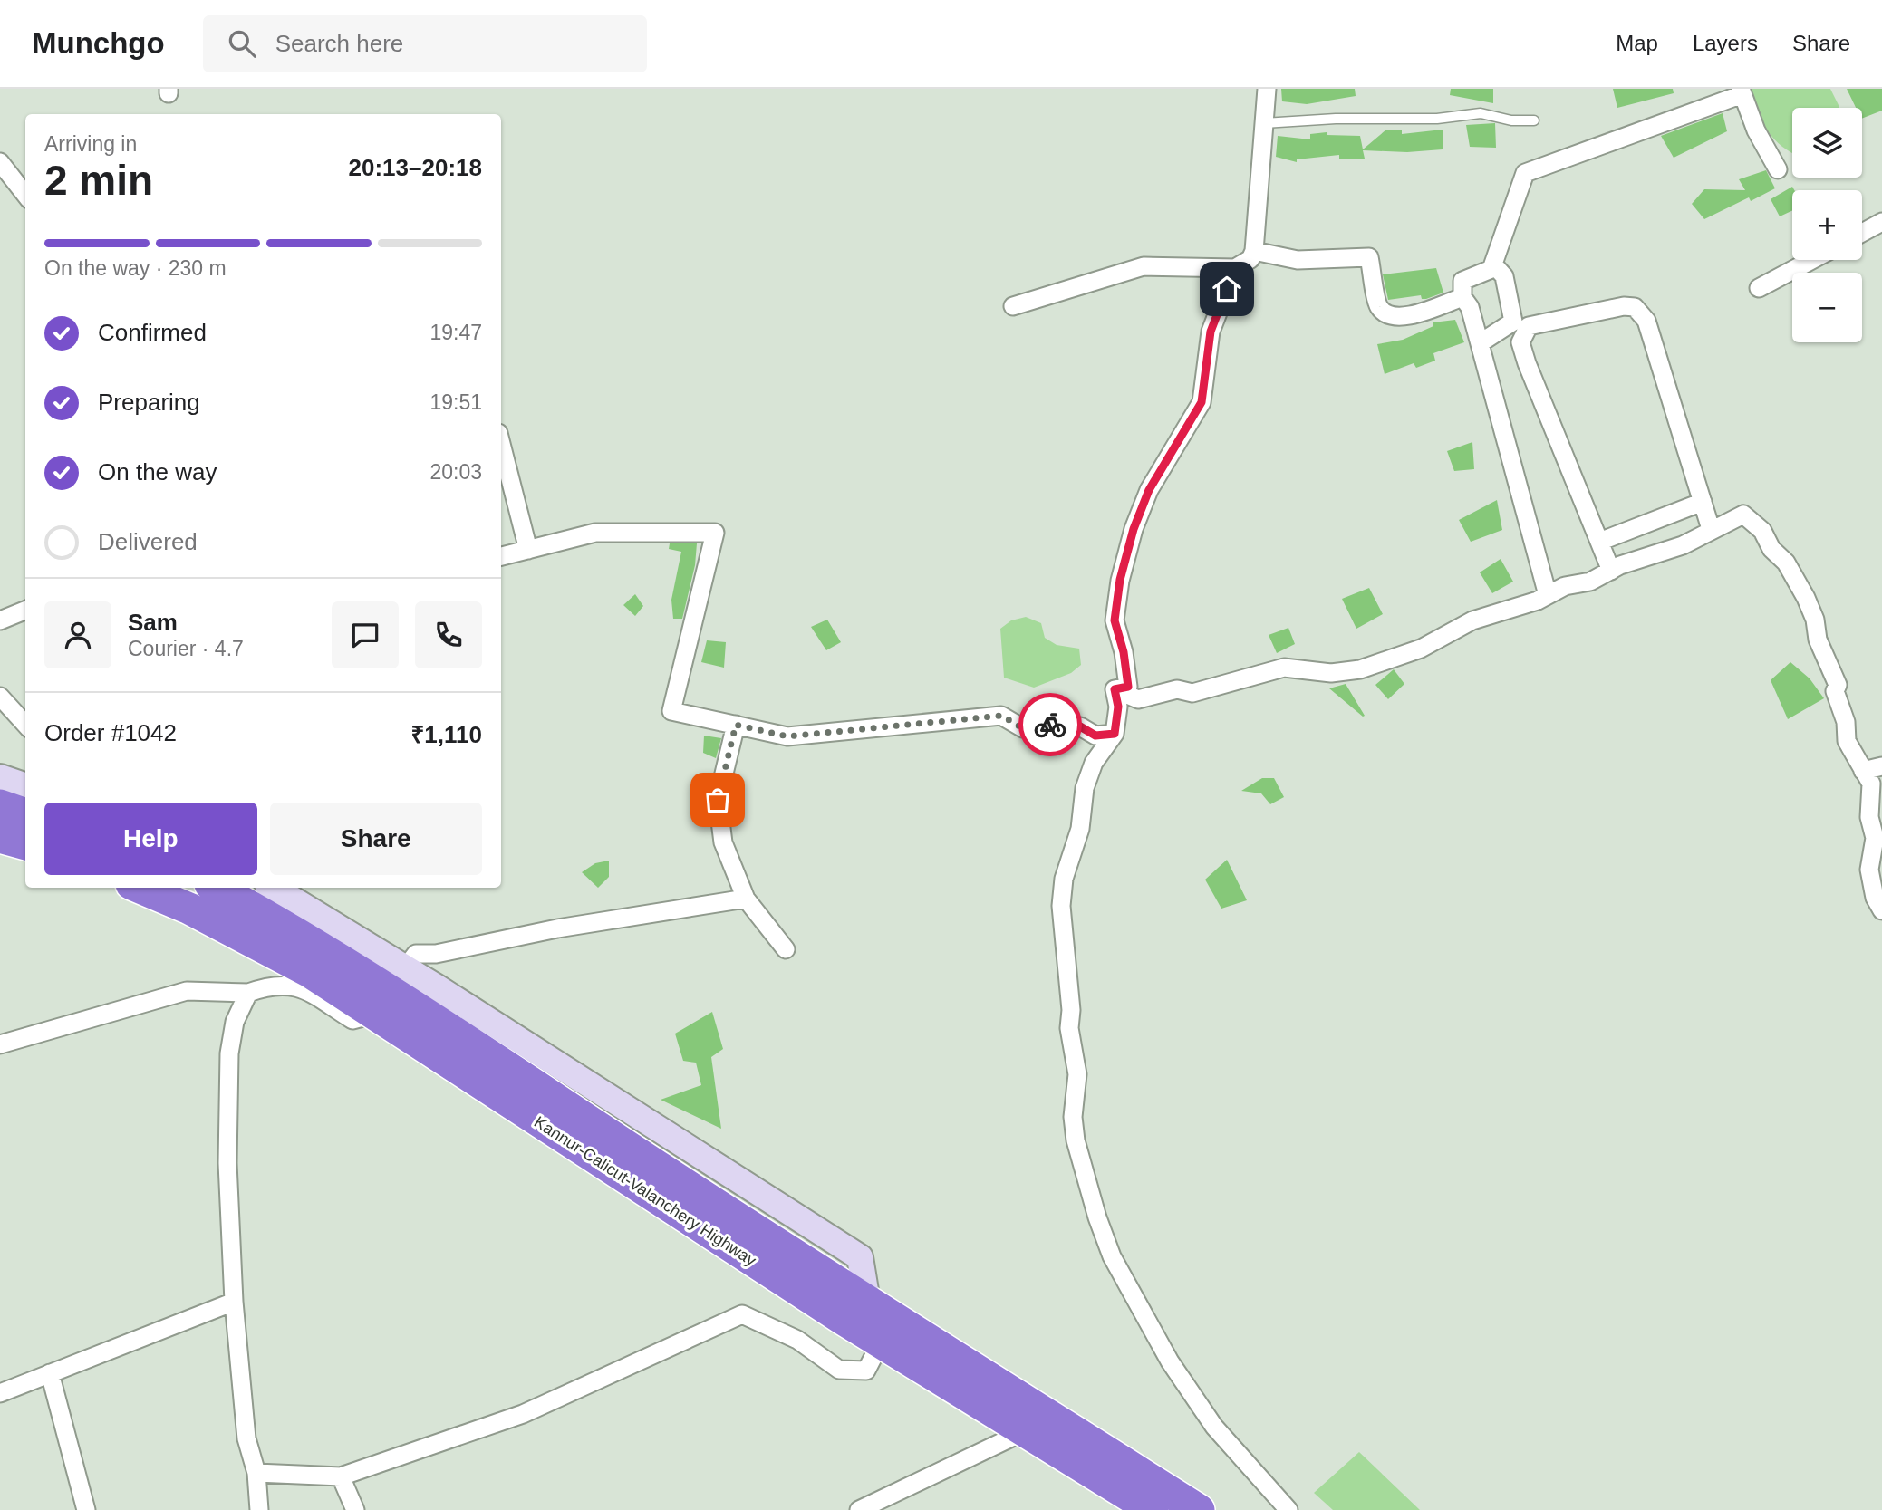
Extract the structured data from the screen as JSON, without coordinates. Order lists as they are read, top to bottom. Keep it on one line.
{"streets":{"highway":["Kannur-Calicut-Valanchery Highway"]},"page":{"header":"Munchgo","search":"Search here","nav":["Map","Layers","Share"],"map_buttons":["+","−"],"heading":["2 min","Arriving in","20:13–20:18"],"panel":["Sam","Courier · 4.7","Order #1042","₹1,110"],"bar":"On the way · 230 m","list":[["Confirmed","19:47"],["Preparing","19:51"],["On the way","20:03"],"Delivered"],"buttons":["Help","Share"]}}
